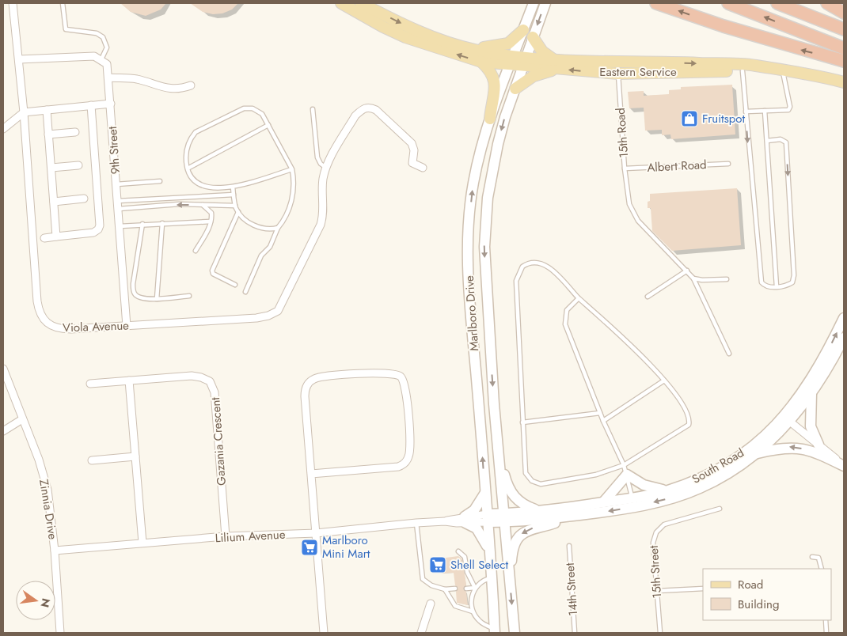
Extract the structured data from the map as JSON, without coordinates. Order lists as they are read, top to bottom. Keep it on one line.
{"streets":{"main road":["Eastern Service","Marlboro Drive","South Road"],"street":["9th Street","Viola Avenue","Gazania Crescent","Zinnia Drive","Lilium Avenue"],"lane":["15th Road","Albert Road","15th Street","14th Street"]},"crossings":[["Eastern Service","15th Road"],["Eastern Service","Marlboro Drive"],["15th Road","Albert Road"],["9th Street","Viola Avenue"],["Marlboro Drive","South Road"],["Marlboro Drive","Lilium Avenue"],["Gazania Crescent","Lilium Avenue"],["Zinnia Drive","Lilium Avenue"]],"places":{"shop":["Fruitspot"],"supermarket":["Marlboro Mini Mart","Shell Select"]},"legend":["Road","Building"],"north":"right"}
